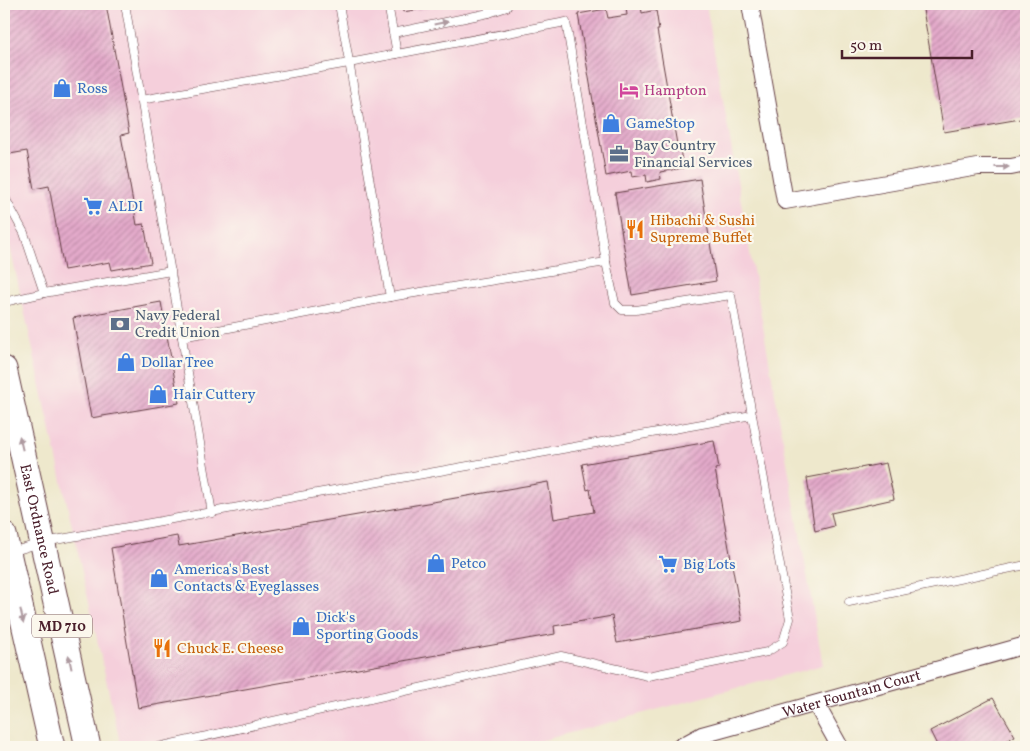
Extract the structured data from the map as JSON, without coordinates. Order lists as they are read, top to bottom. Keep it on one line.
{"streets":{"main road":["East Ordnance Road","MD 710"],"street":["Water Fountain Court"]},"places":{"shop":["Ross","GameStop","Dollar Tree","Hair Cuttery","Petco","America's Best Contacts & Eyeglasses","Dick's Sporting Goods"],"hotel":["Hampton"],"office":["Bay Country Financial Services"],"supermarket":["ALDI","Big Lots"],"restaurant":["Hibachi & Sushi Supreme Buffet","Chuck E. Cheese"],"bank":["Navy Federal Credit Union"]},"scale_bar":"50 m"}
